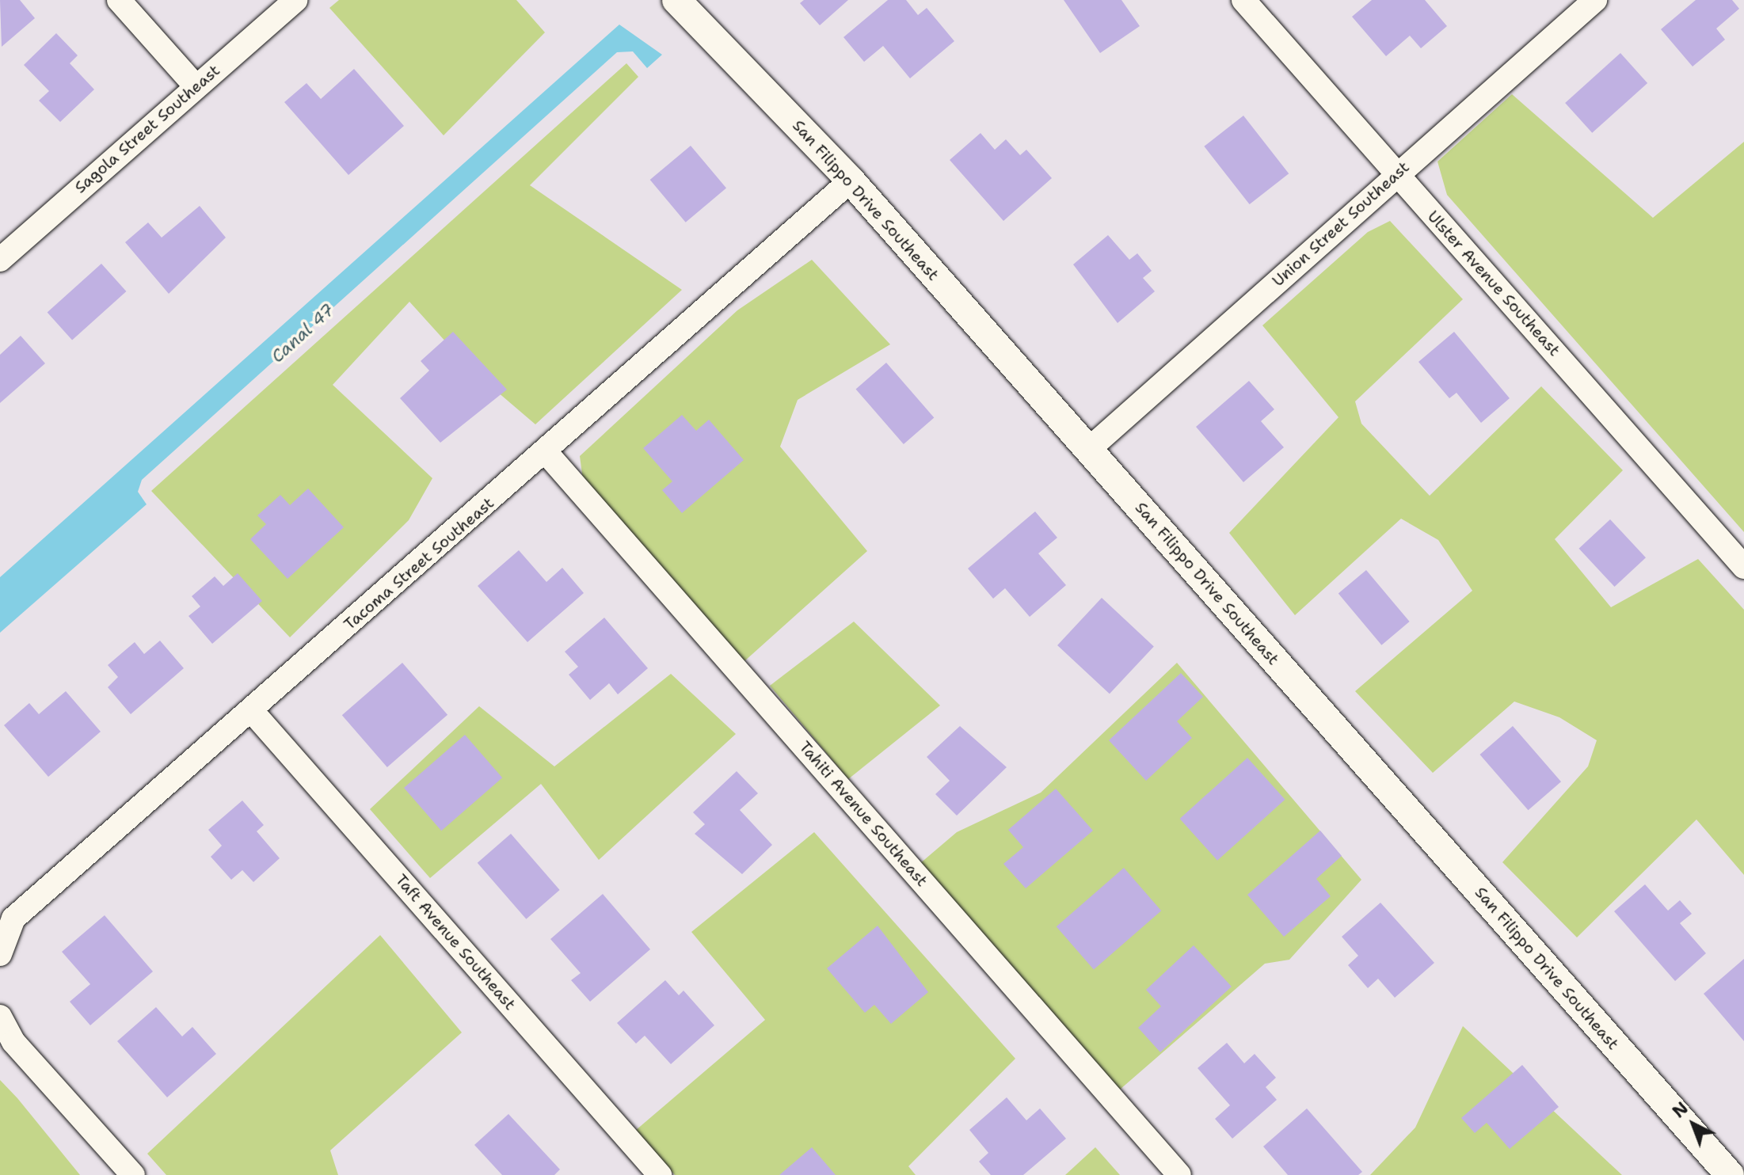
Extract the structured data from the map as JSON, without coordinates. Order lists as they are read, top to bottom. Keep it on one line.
{"streets":{"street":["Sagola Street Southeast","San Filippo Drive Southeast","Union Street Southeast","Ulster Avenue Southeast","Tacoma Street Southeast","Tahiti Avenue Southeast","Taft Avenue Southeast"]},"crossings":[["San Filippo Drive Southeast","Union Street Southeast"],["San Filippo Drive Southeast","Tacoma Street Southeast"],["Union Street Southeast","Ulster Avenue Southeast"],["Tacoma Street Southeast","Tahiti Avenue Southeast"],["Tacoma Street Southeast","Taft Avenue Southeast"]],"water":["Canal 47"],"north":"top left"}
